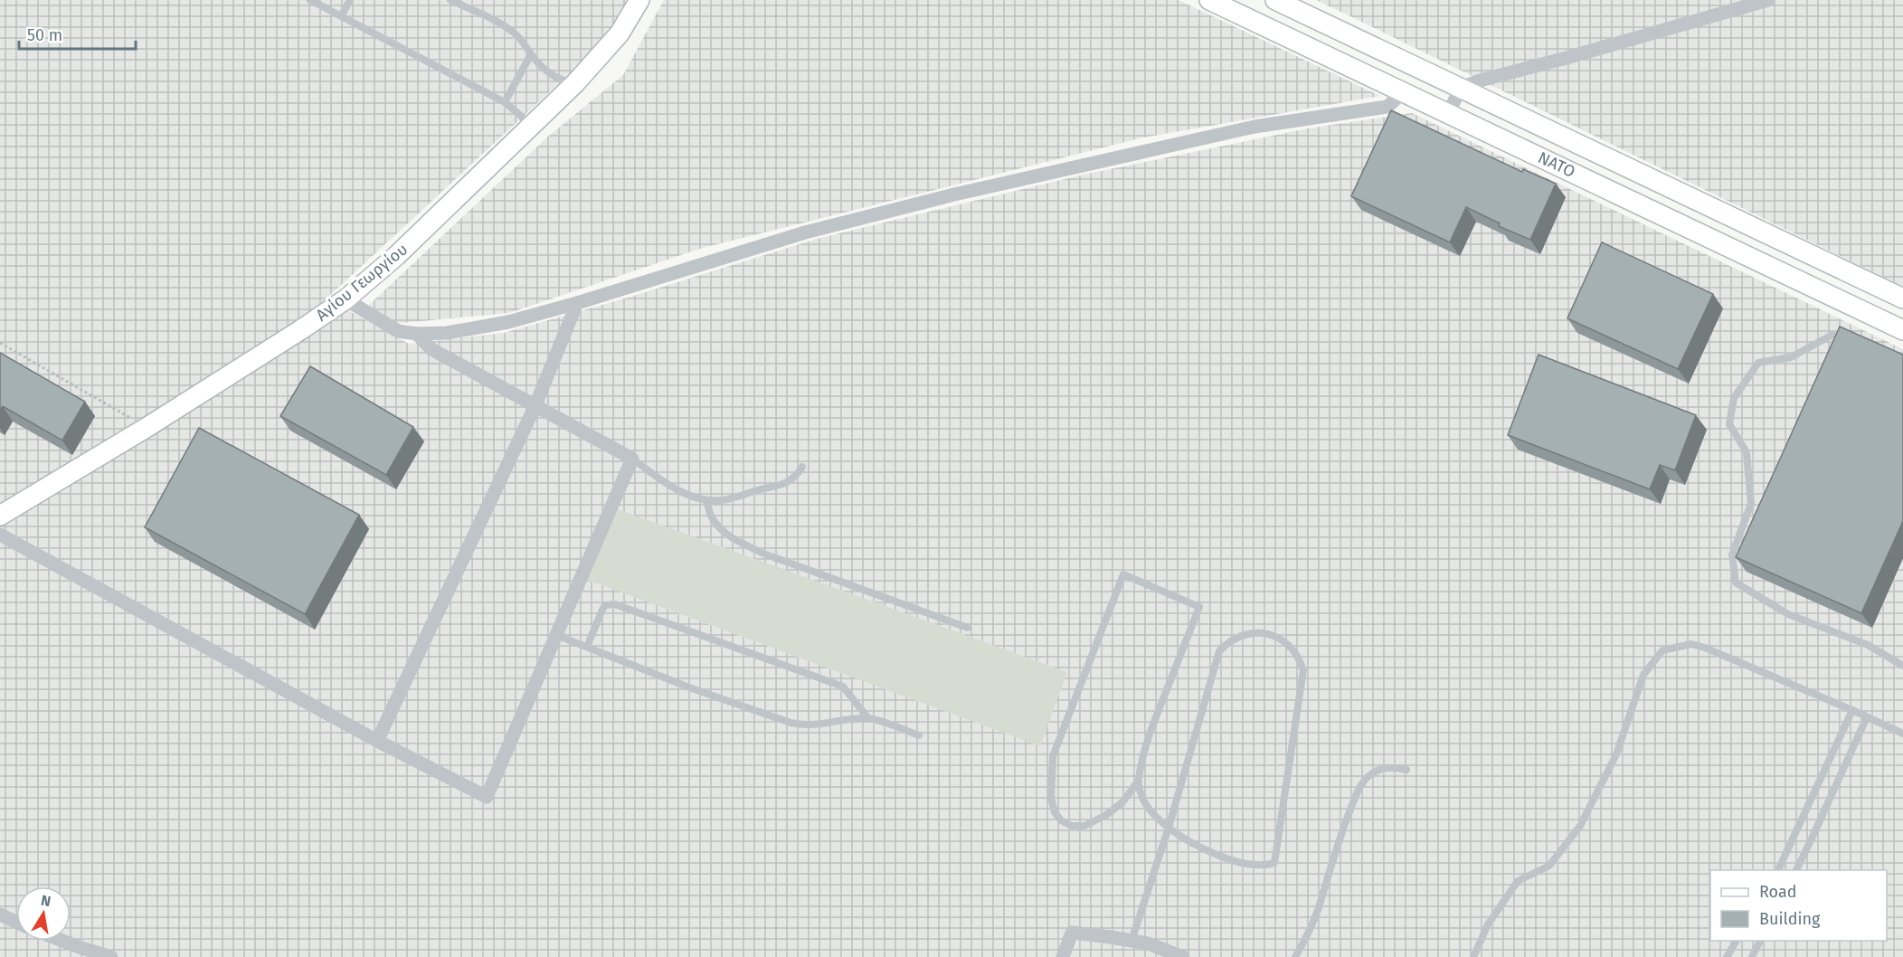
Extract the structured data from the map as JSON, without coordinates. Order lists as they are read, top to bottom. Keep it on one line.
{"streets":{"main road":["ΝΑΤΟ","Αγίου Γεωργίου"]},"legend":["Road","Building"],"scale_bar":"50 m","north":"top"}
